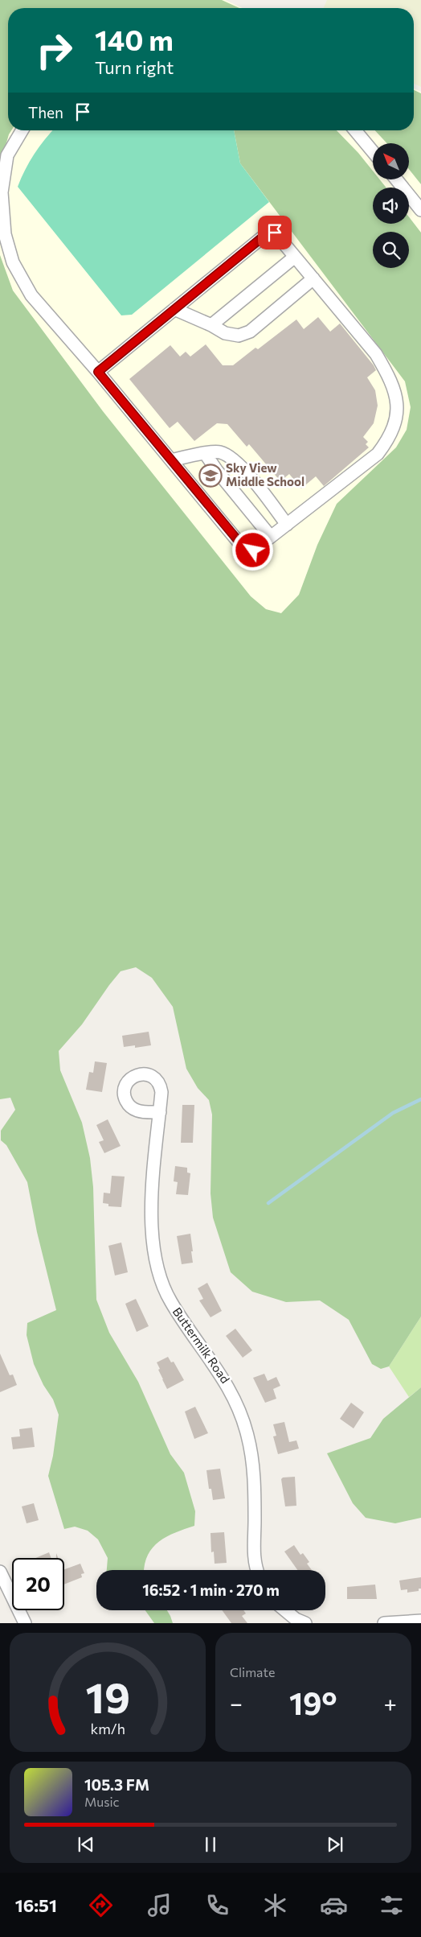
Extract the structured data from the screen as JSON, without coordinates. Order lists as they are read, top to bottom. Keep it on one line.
{"streets":{"street":["Buttermilk Road"]},"places":{"school or university":["Sky View Middle School"]},"north":"top left","page":{"turn":["140 m","Turn right"],"then":"Then","limit":"20","trip":"16:52 · 1 min · 270 m","tile":"Climate","heat":["−","19°","+"],"song":["105.3 FM","Music"],"tabs":"16:51","gauge":["19","km/h"]}}
